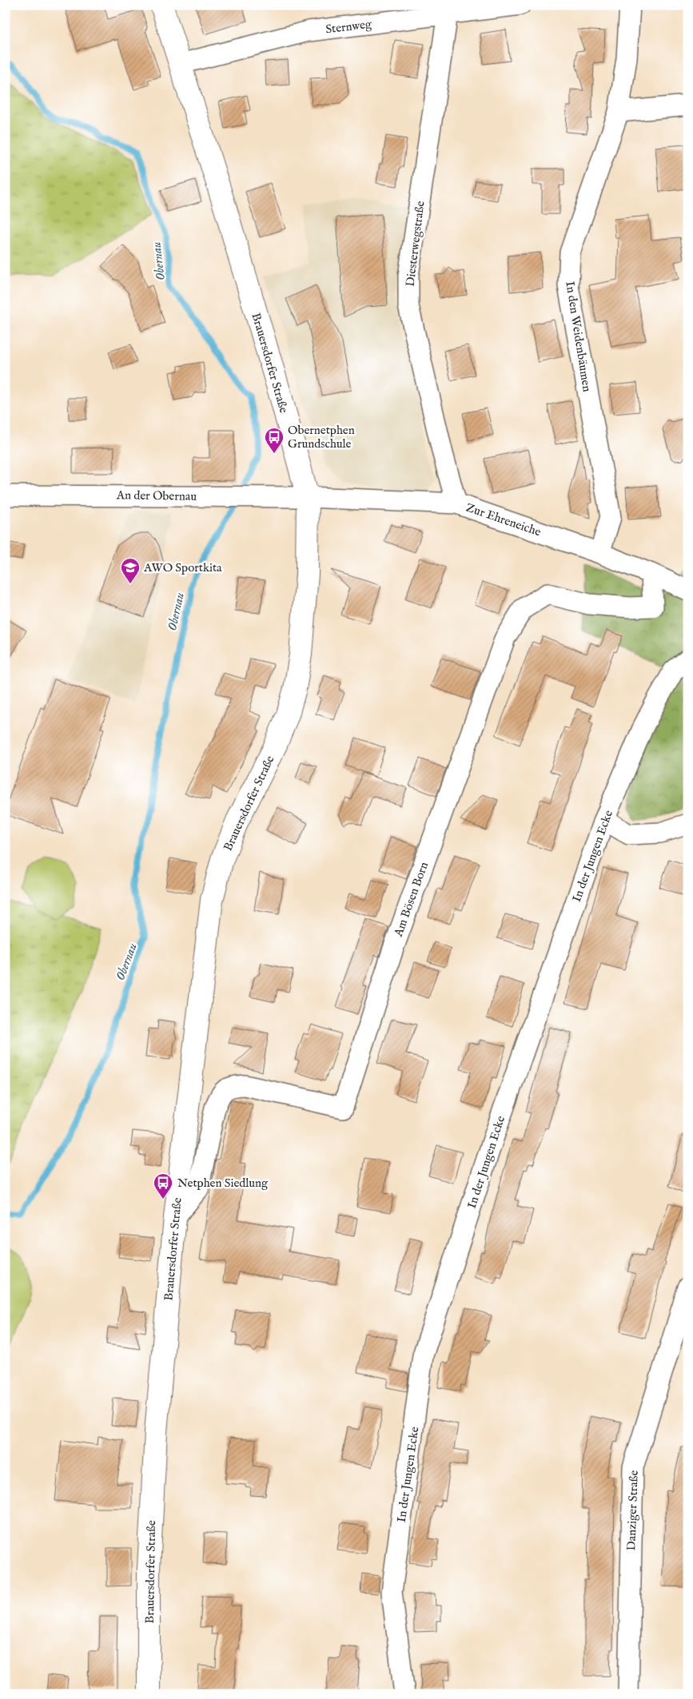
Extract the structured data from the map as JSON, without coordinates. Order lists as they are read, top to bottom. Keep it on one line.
{"streets":{"street":["Sternweg","Diesterwegstraße","In den Weidenbäumen","Brauersdorfer Straße","An der Obernau","Zur Ehreneiche","In der Jungen Ecke","Am Bösen Born","Danziger Straße"]},"crossings":[["Sternweg","Diesterwegstraße"],["Sternweg","Brauersdorfer Straße"],["Diesterwegstraße","Zur Ehreneiche"],["In den Weidenbäumen","Zur Ehreneiche"],["Brauersdorfer Straße","An der Obernau"],["Brauersdorfer Straße","Zur Ehreneiche"],["Brauersdorfer Straße","Am Bösen Born"],["An der Obernau","Zur Ehreneiche"],["Zur Ehreneiche","Am Bösen Born"]],"water":["Obernau"],"places":{"bus stop":["Obernetphen Grundschule","Netphen Siedlung"],"school or university":["AWO Sportkita"]}}
